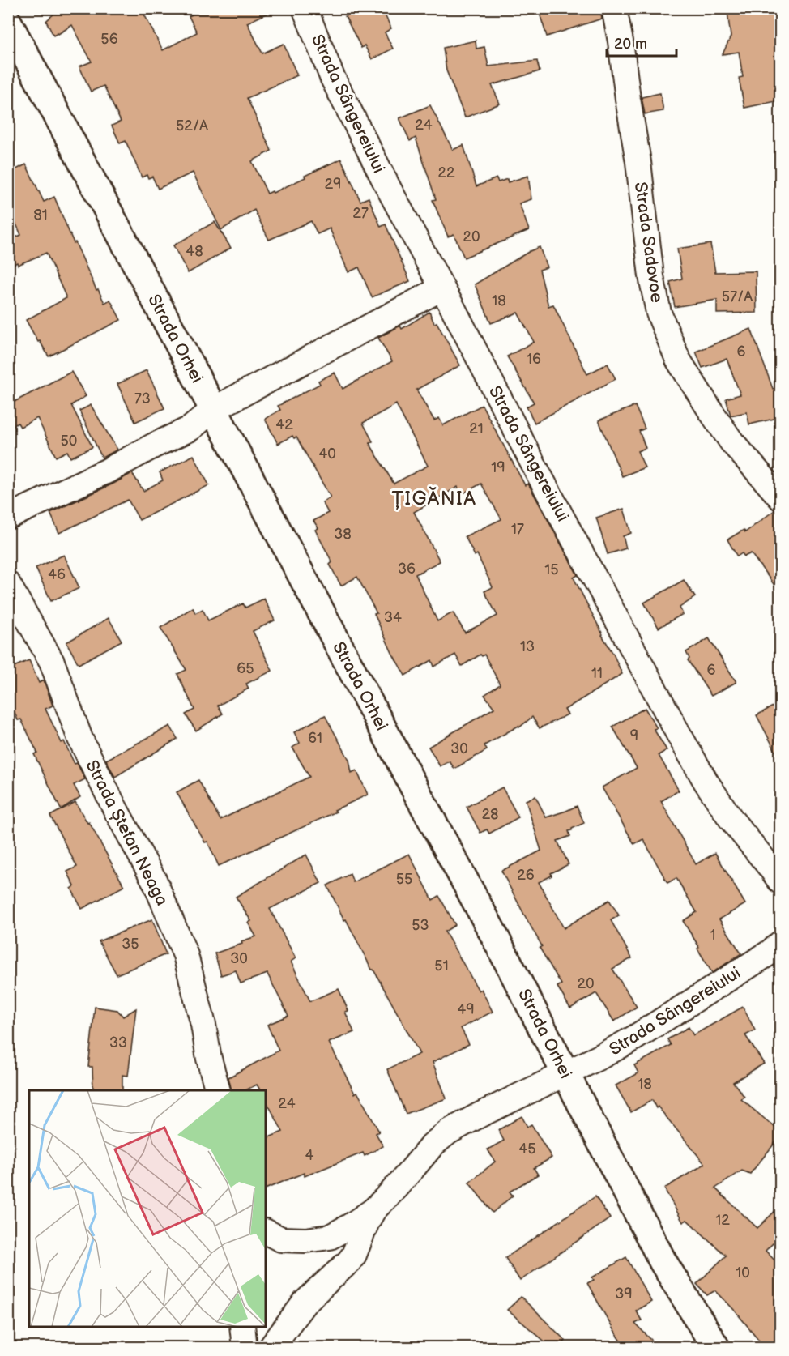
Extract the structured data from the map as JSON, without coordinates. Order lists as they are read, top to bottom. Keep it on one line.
{"streets":{"street":["Strada Sângereiului","Strada Sadovoe","Strada Orhei","Strada Ștefan Neaga"]},"crossings":[["Strada Sângereiului","Strada Orhei"]],"districts":["ȚIGĂNIA"],"house_numbers":["56","24","52/A","22","29","27","81","20","48","57/A","18","6","16","73","42","21","50","40","19","17","38","36","15","46","34","13","65","6","11","9","61","30","28","26","55","53","1","35","30","51","20","49","33","18","24","45","4","12","10","39"],"scale_bar":"20 m"}
